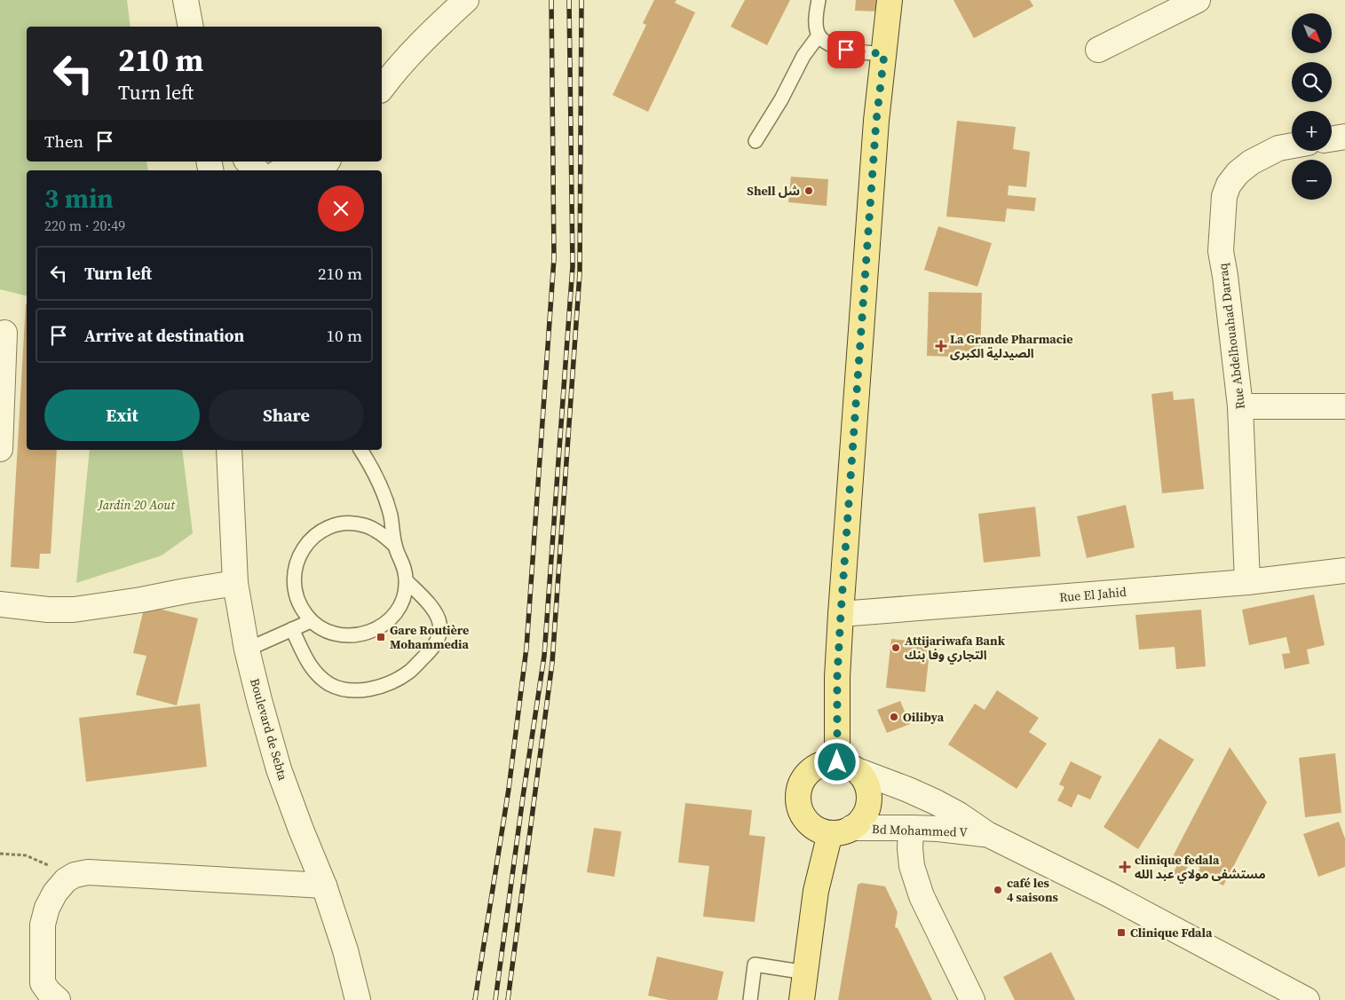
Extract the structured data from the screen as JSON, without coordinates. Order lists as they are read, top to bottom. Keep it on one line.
{"streets":{"street":["Rue Abdelhouahad Darraq","Rue El Jahid","Boulevard de Sebta","Bd Mohammed V"]},"crossings":[["Rue Abdelhouahad Darraq","Rue El Jahid"]],"parks":["Jardin 20 Aout"],"places":{"other":["Shell شل","Attijariwafa Bank التجاري وفا بنك","Oilibya","café les 4 saisons"],"health":["La Grande Pharmacie الصيدلية الكبرى","clinique fedala مستشفى مولاي عبد الله"],"transit":["Gare Routière Mohammedia","Clinique Fdala"]},"north":"bottom right","page":{"map_buttons":["+","−"],"turn":["210 m","Turn left"],"then":"Then","heading":["3 min","220 m · 20:49"],"list":[{"name":"Turn left","value":"210 m"},{"name":"Arrive at destination","value":"10 m"}],"buttons":["Exit","Share"]}}
